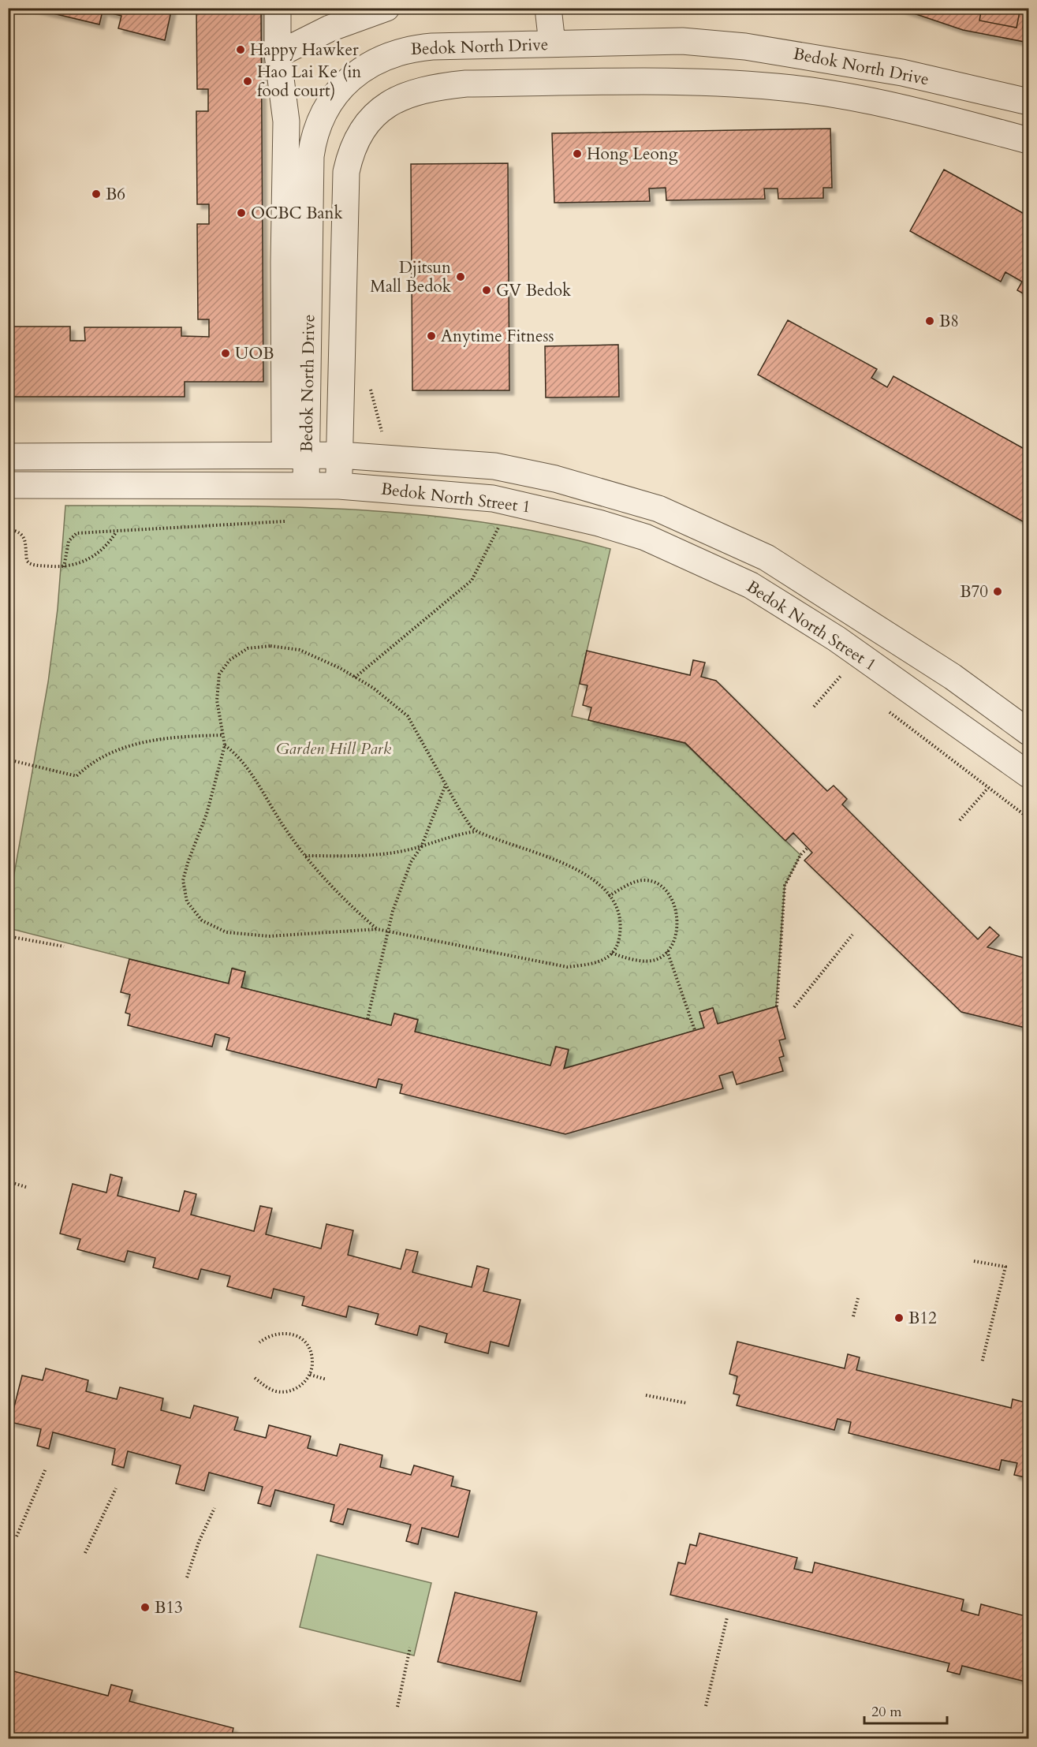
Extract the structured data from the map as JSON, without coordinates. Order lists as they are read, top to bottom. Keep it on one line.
{"streets":{"street":["Bedok North Drive","Bedok North Street 1"]},"crossings":[["Bedok North Drive","Bedok North Street 1"]],"parks":["Garden Hill Park"],"places":["Happy Hawker","Hao Lai Ke (in food court)","Hong Leong","B6","OCBC Bank","Djitsun Mall Bedok","GV Bedok","B8","Anytime Fitness","UOB","B70","B12","B13"],"scale_bar":"20 m"}
